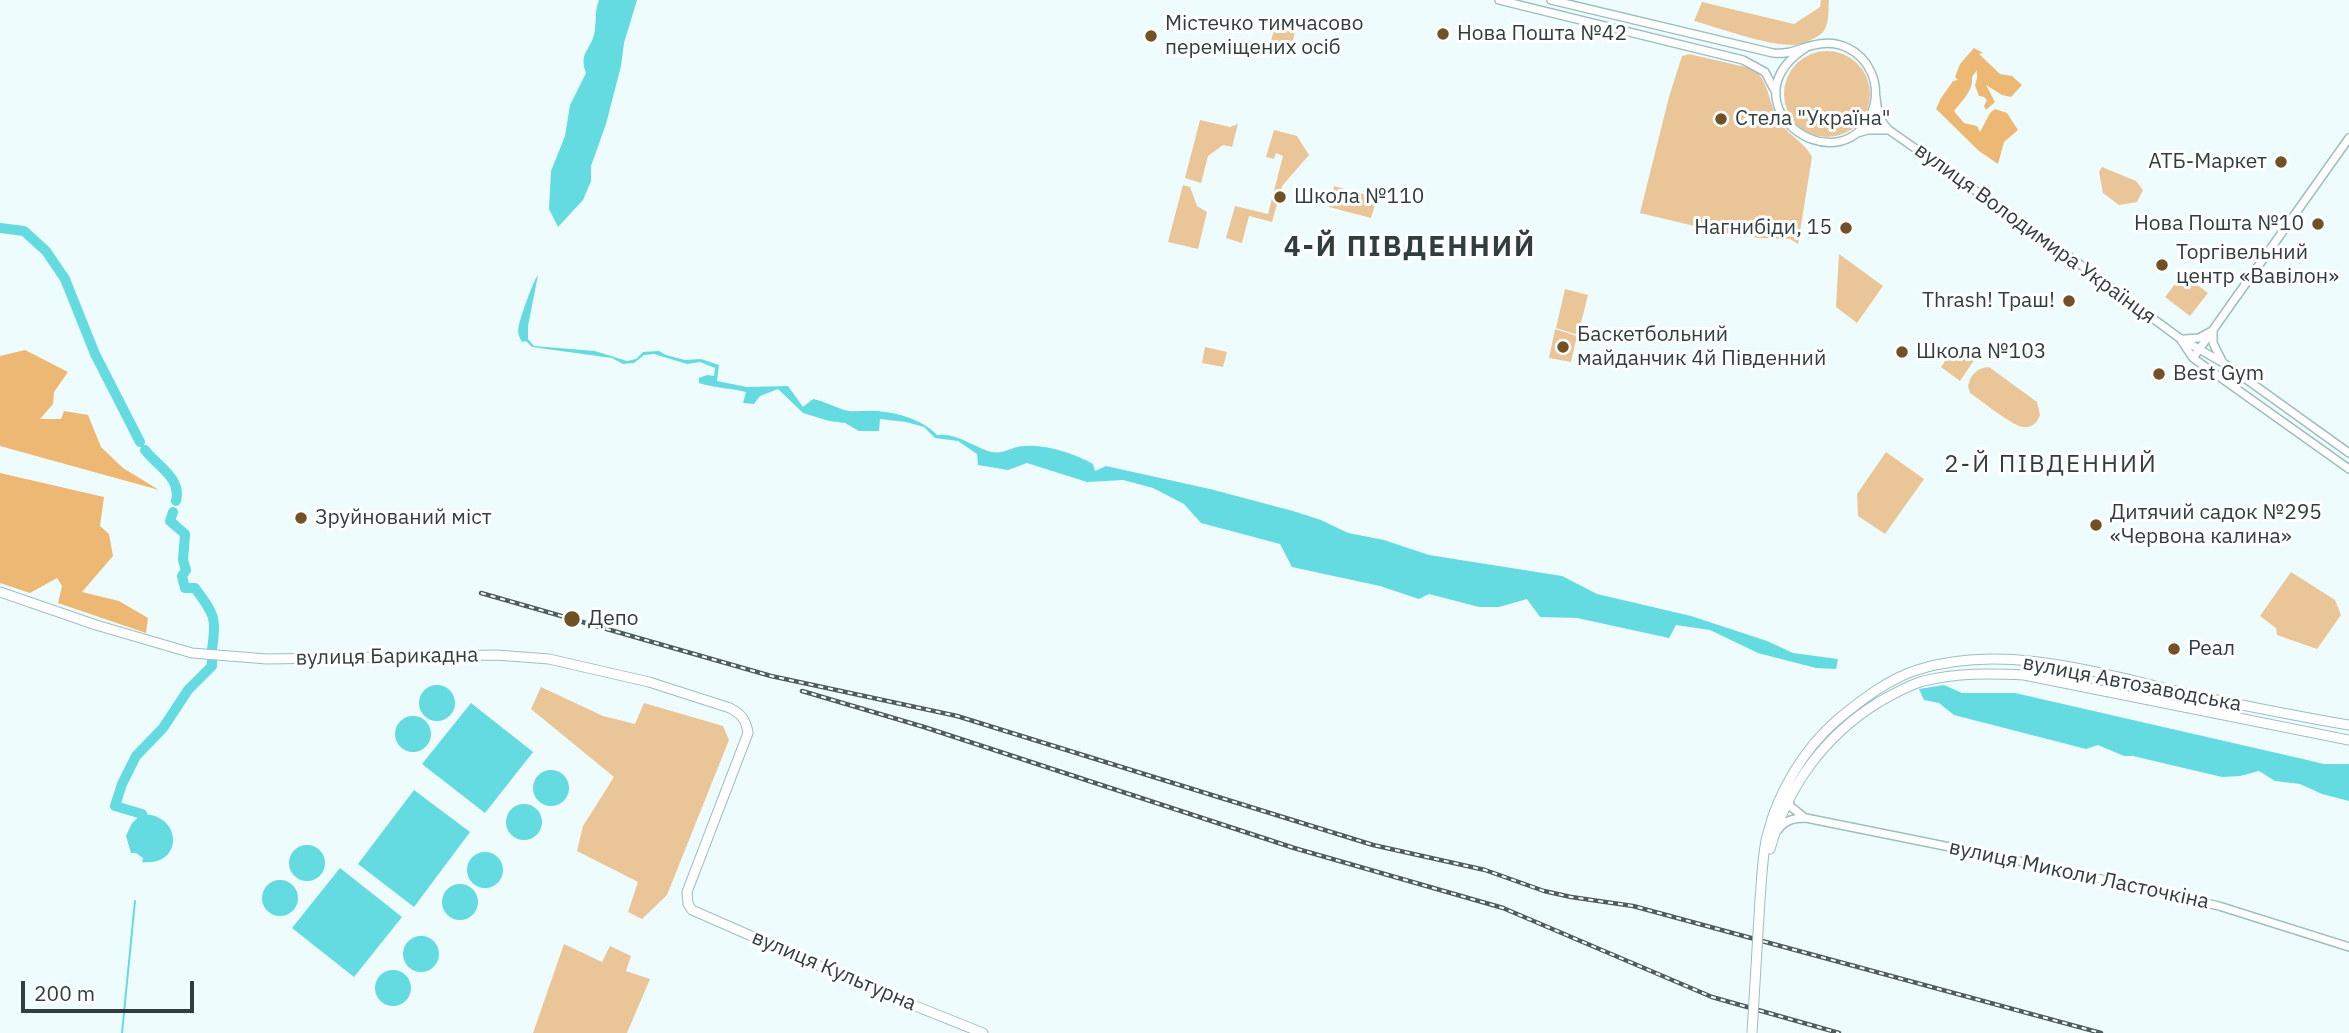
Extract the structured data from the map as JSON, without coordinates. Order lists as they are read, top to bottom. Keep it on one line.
{"streets":{"main road":["вулиця Барикадна","вулиця Автозаводська","вулиця Культурна"],"street":["вулиця Володимира Українця","вулиця Миколи Ласточкіна"]},"crossings":[["вулиця Барикадна","вулиця Культурна"]],"districts":["4-Й ПІВДЕННИЙ","2-Й ПІВДЕННИЙ"],"places":["Нова Пошта №42","Містечко тимчасово переміщених осіб","Стела \"Україна\"","АТБ-Маркет","Школа №110","Нова Пошта №10","Нагнибіди, 15","Торгівельний центр «Вавілон»","Thrash! Траш!","Баскетбольний майданчик 4й Південний","Школа №103","Best Gym","Зруйнований міст","Дитячий садок №295 «Червона калина»","Депо","Реал"],"scale_bar":"200 m"}
